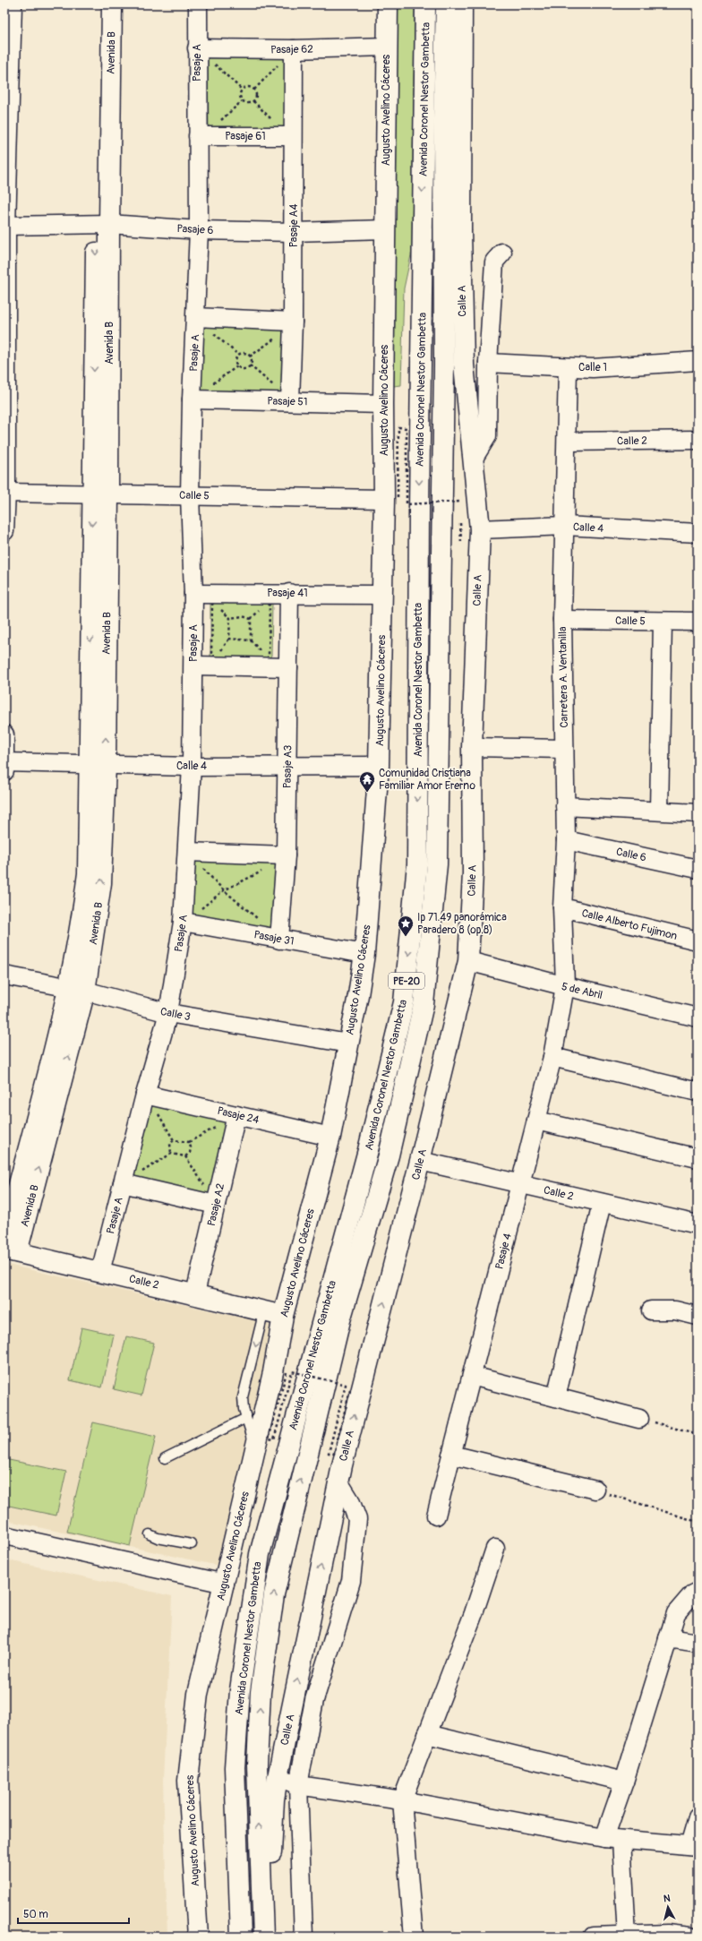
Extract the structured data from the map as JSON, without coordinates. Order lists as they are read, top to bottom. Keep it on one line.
{"streets":{"main road":["Avenida B","Avenida Coronel Nestor Gambetta","Augusto Avelino Cáceres","Calle A","Calle 2","PE-20"],"street":["Pasaje 62","Pasaje A","Pasaje 61","Pasaje A4","Pasaje 6","Calle 1","Pasaje 51","Calle 5","Calle 4","Pasaje 41","Carretera A. Ventanilla","Pasaje A3","Calle 6","Calle Alberto Fujimon","Pasaje 31","5 de Abril","Calle 3","Pasaje 24","Pasaje A2","Pasaje 4"]},"crossings":[["Pasaje 62","Pasaje A"],["Pasaje 62","Augusto Avelino Cáceres"],["Pasaje 62","Pasaje A4"],["Avenida B","Pasaje 6"],["Avenida B","Calle 2"],["Avenida B","Calle 5"],["Avenida B","Calle 4"],["Avenida B","Calle 3"],["Pasaje A","Pasaje 61"],["Pasaje A","Pasaje 6"],["Pasaje A","Pasaje 51"],["Pasaje A","Calle 2"],["Pasaje A","Calle 5"],["Pasaje A","Calle 4"],["Pasaje A","Pasaje 41"],["Pasaje A","Pasaje 31"],["Pasaje A","Calle 3"],["Pasaje A","Pasaje 24"],["Avenida Coronel Nestor Gambetta","Calle A"],["Augusto Avelino Cáceres","Pasaje 6"],["Augusto Avelino Cáceres","Pasaje 51"],["Augusto Avelino Cáceres","Calle 2"],["Augusto Avelino Cáceres","Calle 5"],["Augusto Avelino Cáceres","Calle 4"],["Augusto Avelino Cáceres","Pasaje 41"],["Augusto Avelino Cáceres","Pasaje 31"],["Augusto Avelino Cáceres","Calle 3"],["Augusto Avelino Cáceres","Pasaje 24"],["Pasaje 61","Pasaje A4"],["Pasaje A4","Pasaje 6"],["Pasaje A4","Pasaje 51"],["Calle A","Calle 2"],["Calle A","Calle 4"],["Calle A","5 de Abril"],["Calle 1","Carretera A. Ventanilla"],["Calle 2","Carretera A. Ventanilla"],["Calle 2","Pasaje A2"],["Calle 2","Pasaje 4"],["Calle 5","Carretera A. Ventanilla"],["Calle 4","Carretera A. Ventanilla"],["Calle 4","Pasaje A3"],["Pasaje 41","Pasaje A3"],["Carretera A. Ventanilla","Calle 6"],["Carretera A. Ventanilla","Calle Alberto Fujimon"],["Carretera A. Ventanilla","5 de Abril"],["Carretera A. Ventanilla","Pasaje 4"],["Pasaje A3","Pasaje 31"],["5 de Abril","Pasaje 4"],["Pasaje 24","Pasaje A2"]],"places":{"temple":["Comunidad Cristiana Familiar Amor Ererno"],"place":["Ip 71.49 panorámica Paradero 8 (op.8)"]},"scale_bar":"50 m","north":"top"}
